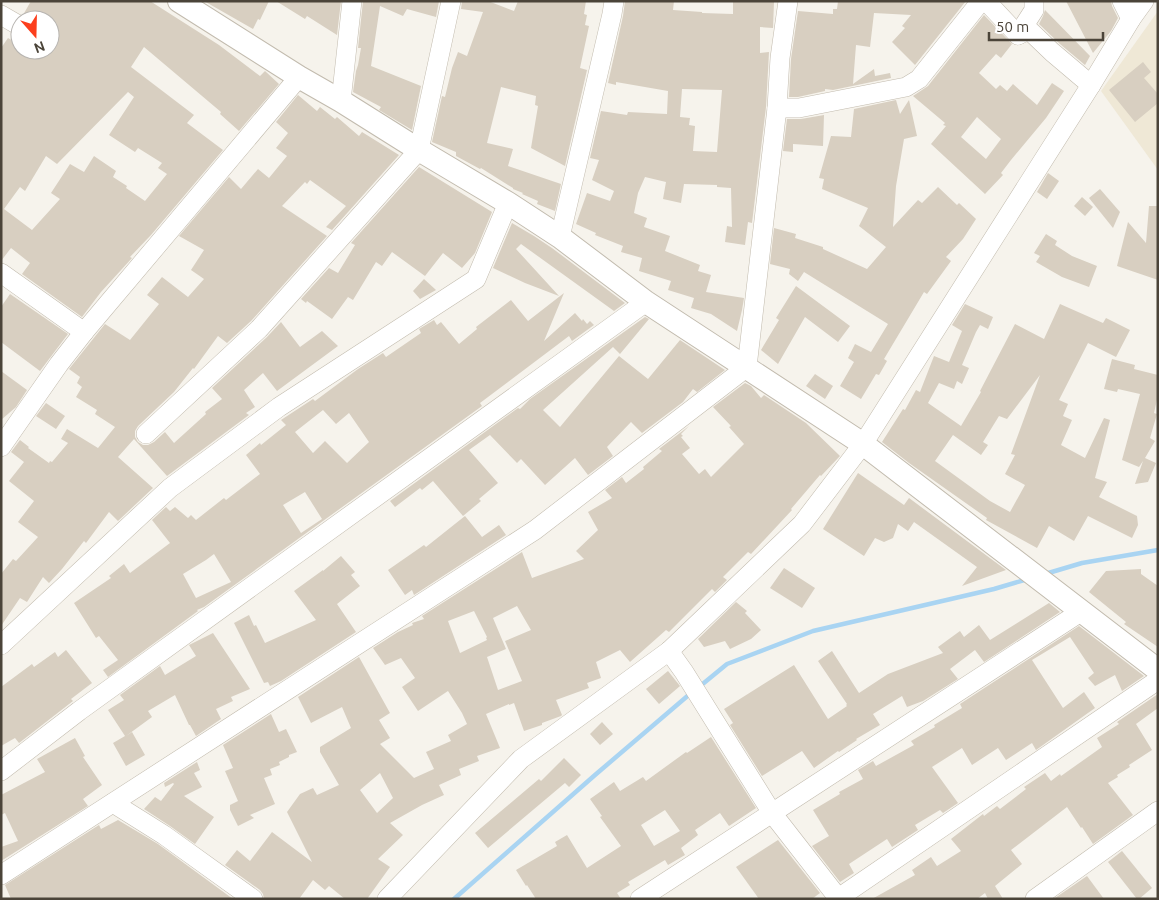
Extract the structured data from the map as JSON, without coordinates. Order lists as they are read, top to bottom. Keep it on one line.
{"scale_bar":"50 m","north":"bottom"}
